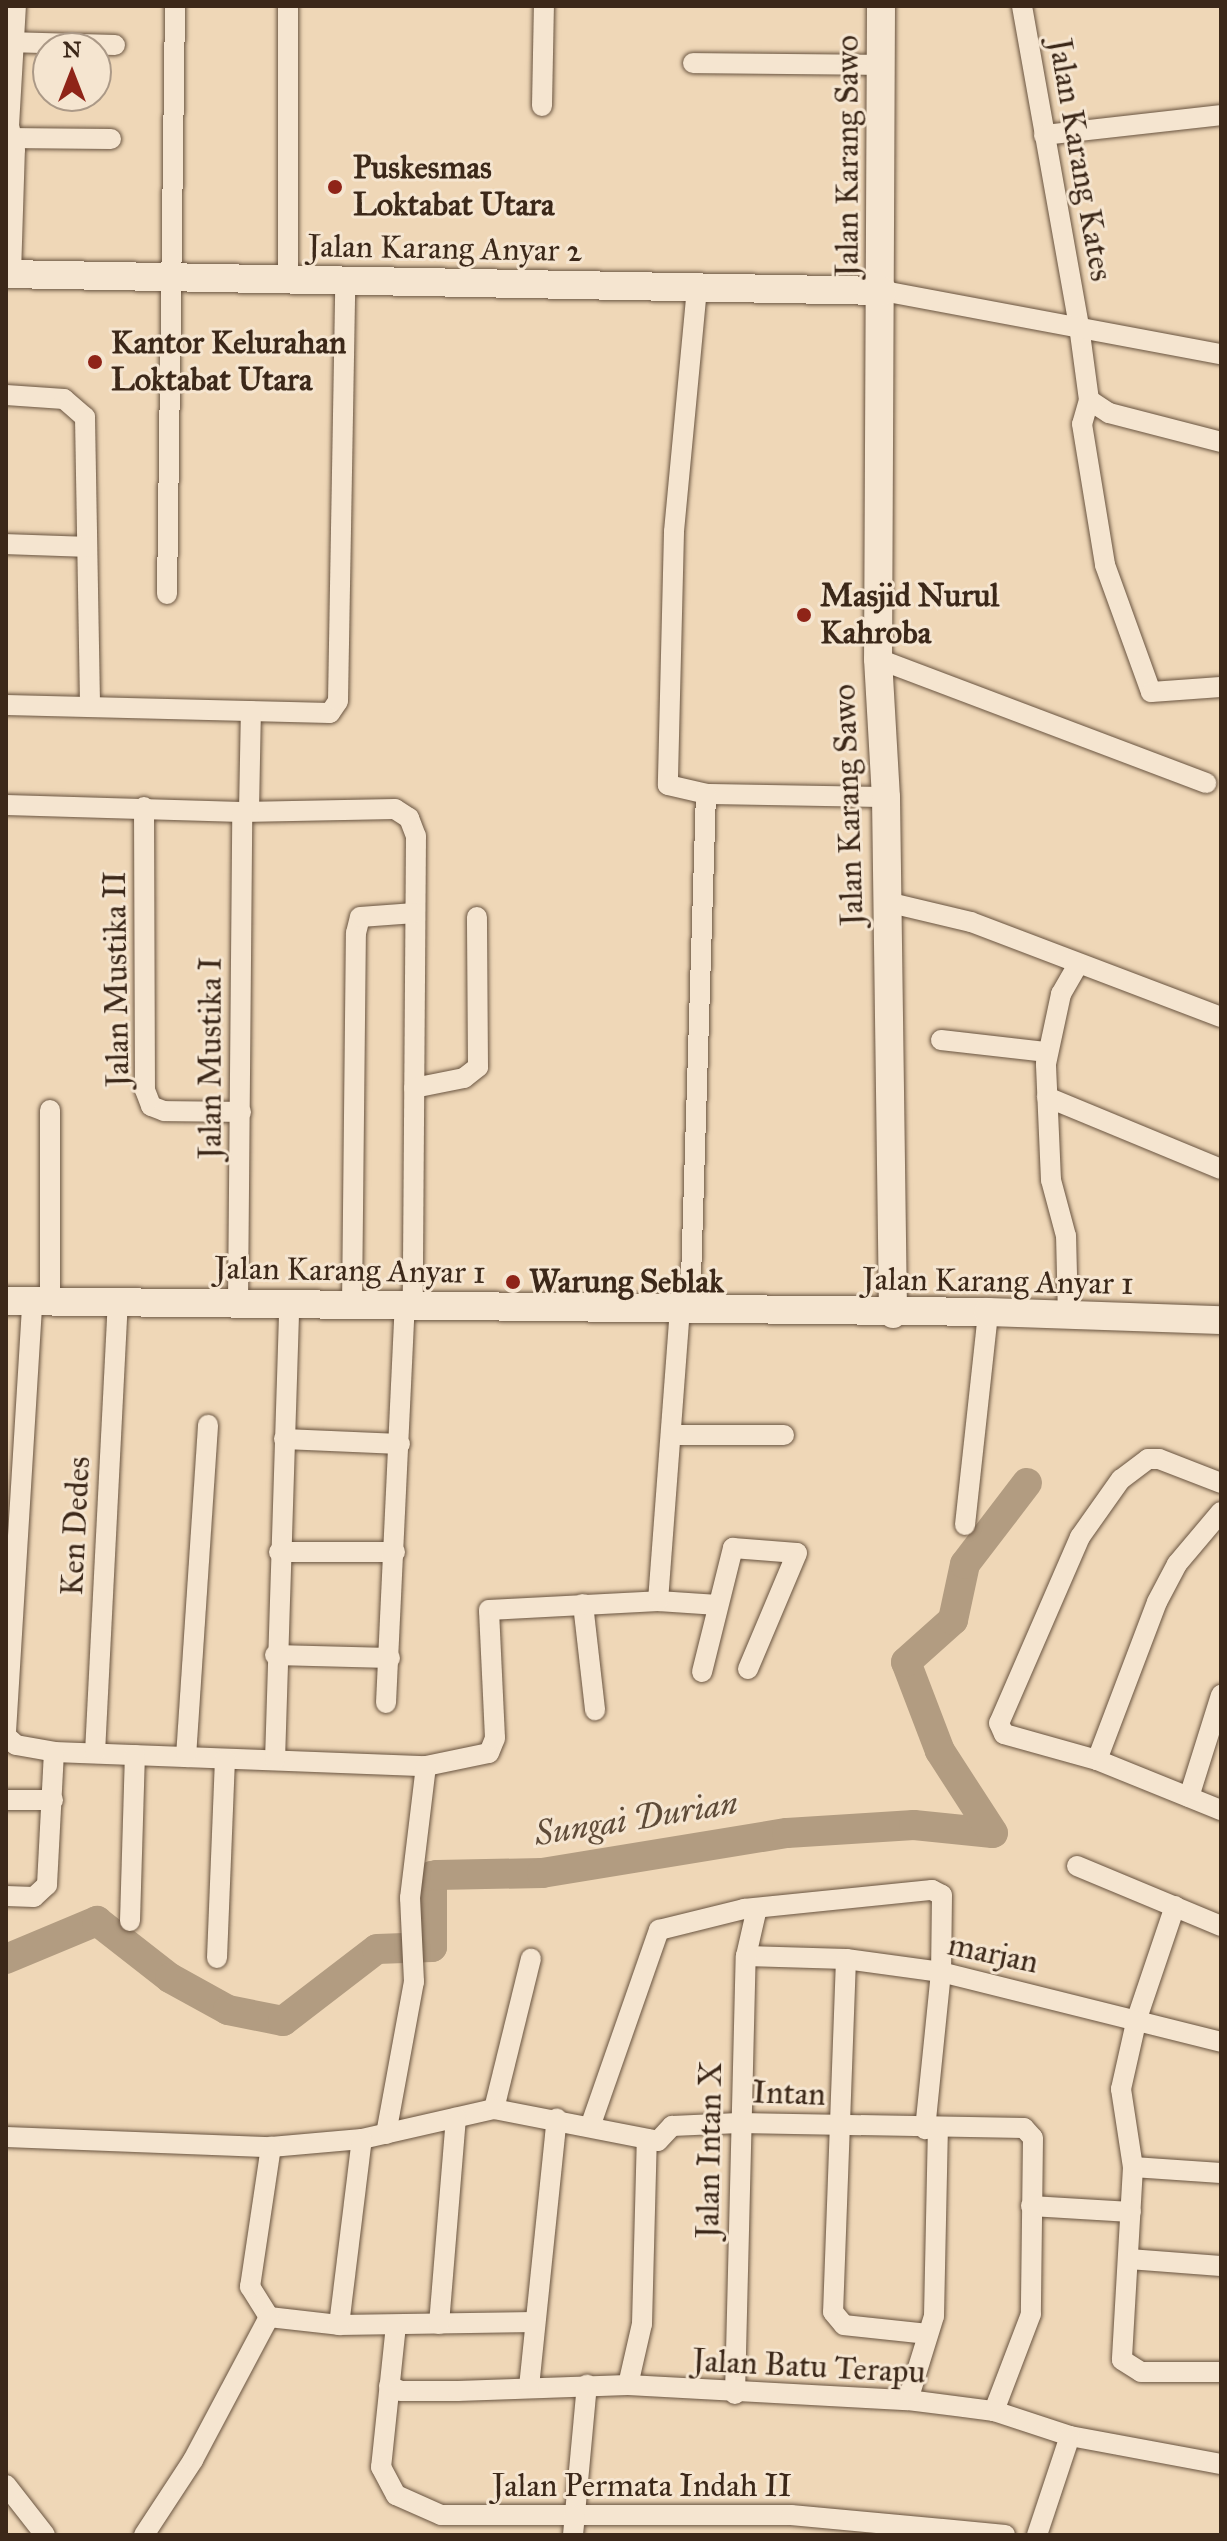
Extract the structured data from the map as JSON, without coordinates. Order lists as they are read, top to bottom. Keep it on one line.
{"streets":{"street":["Jalan Karang Sawo","Jalan Karang Kates","Jalan Karang Anyar 2","Jalan Mustika II","Jalan Mustika I","Jalan Karang Anyar 1","Ken Dedes","marjan","Intan","Jalan Intan X","Jalan Batu Terapu","Jalan Permata Indah II"]},"crossings":[["Jalan Karang Sawo","Jalan Karang Anyar 2"],["Jalan Karang Sawo","Jalan Karang Anyar 1"],["Jalan Mustika II","Jalan Mustika I"],["Jalan Mustika I","Jalan Karang Anyar 1"],["Jalan Karang Anyar 1","Ken Dedes"],["marjan","Jalan Intan X"],["Intan","Jalan Intan X"],["Intan","Jalan Batu Terapu"],["Jalan Intan X","Jalan Batu Terapu"],["Jalan Batu Terapu","Jalan Permata Indah II"]],"water":["Sungai Durian"],"places":["Puskesmas Loktabat Utara","Kantor Kelurahan Loktabat Utara","Masjid Nurul Kahroba","Warung Seblak"],"north":"top"}
